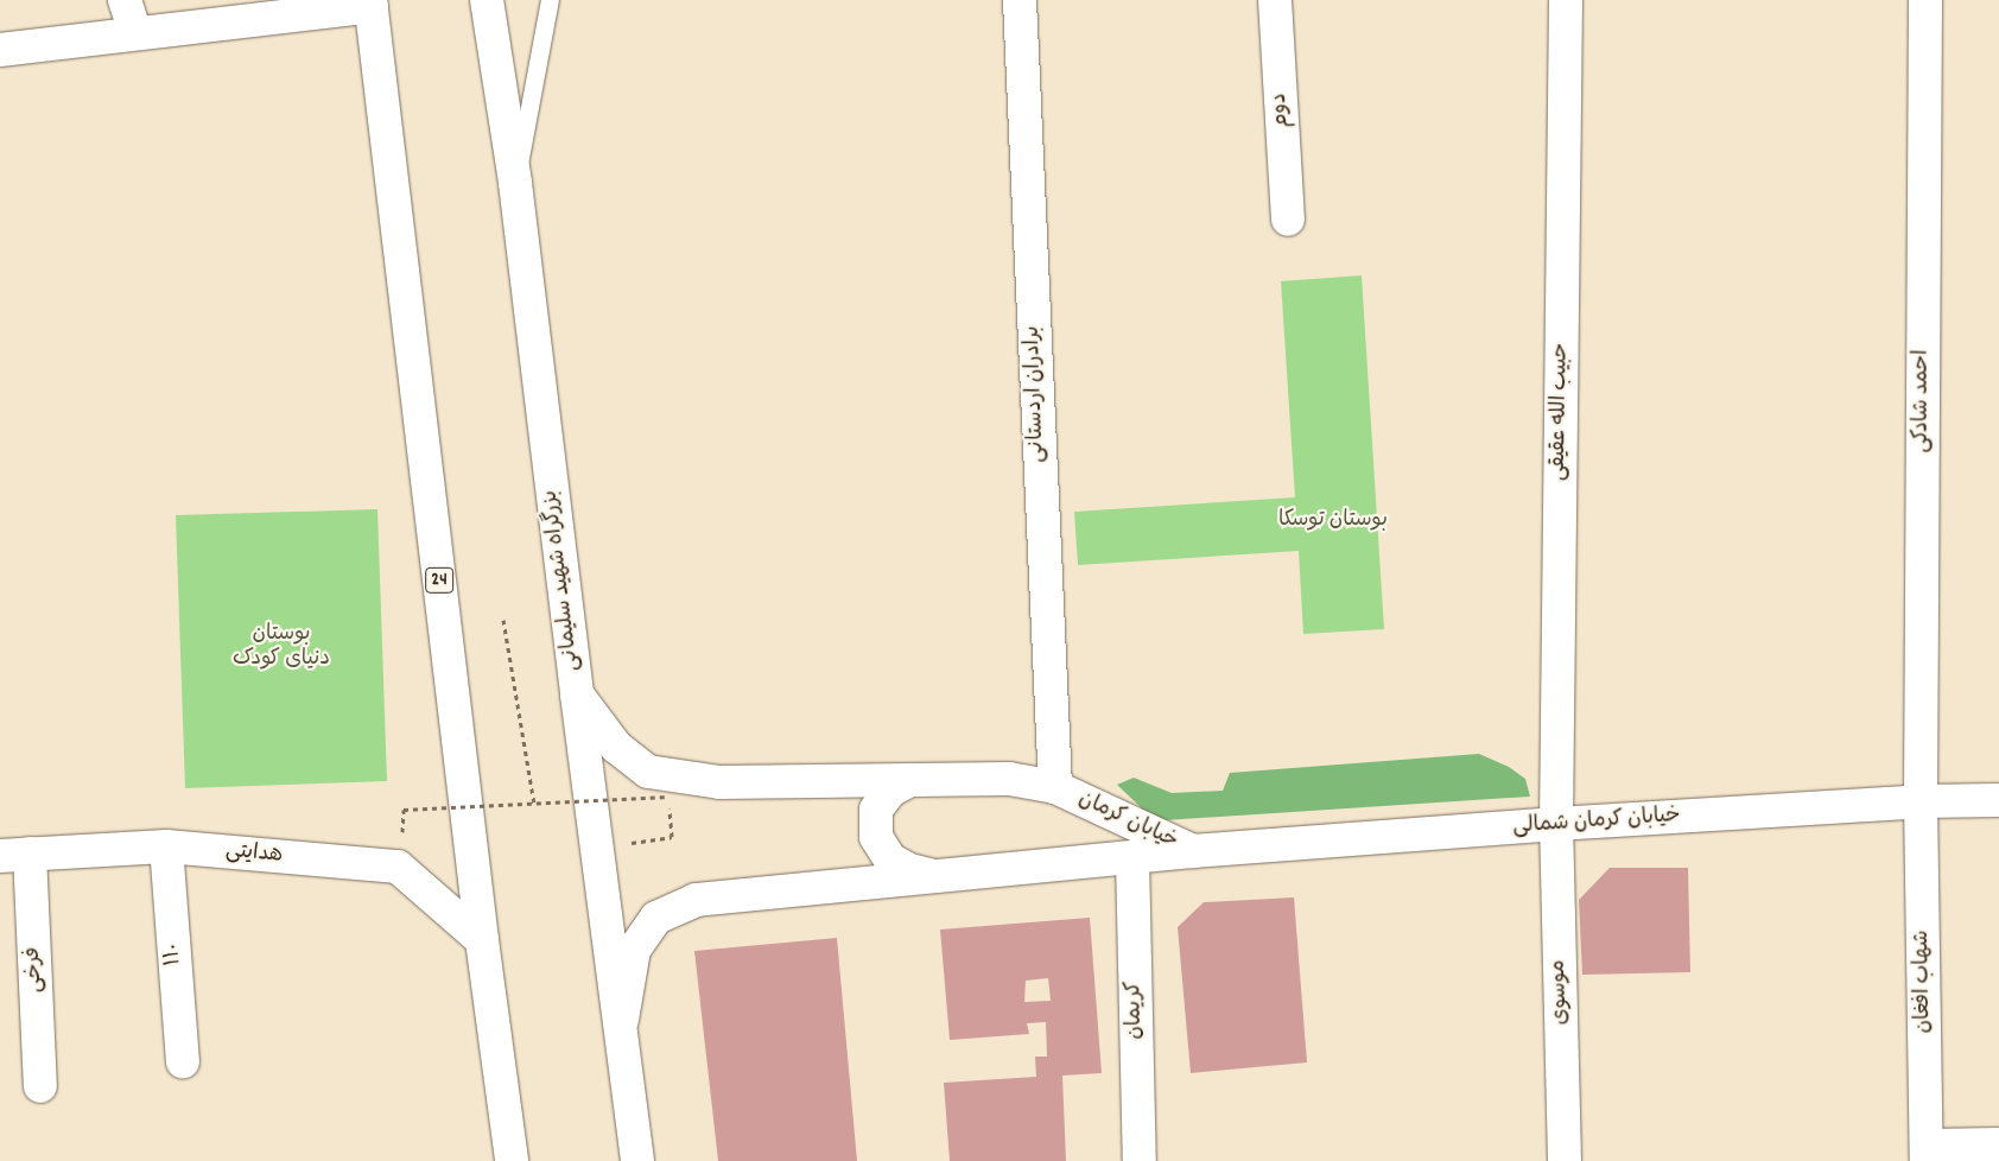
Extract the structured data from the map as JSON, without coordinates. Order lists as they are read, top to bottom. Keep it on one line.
{"streets":{"main road":["دوم","برادران اردستانی","احمد شادکی","حبیب الله عقیقی","24","بزرگراه شهید سلیمانی","خیابان کرمان","خیابان کرمان شمالی","هدایتی","۱۱۰","فرخی","شهاب افغان","موسوی","کریمان"]},"crossings":[["برادران اردستانی","خیابان کرمان"],["احمد شادکی","خیابان کرمان شمالی"],["احمد شادکی","شهاب افغان"],["حبیب الله عقیقی","خیابان کرمان شمالی"],["حبیب الله عقیقی","موسوی"],["24","هدایتی"],["بزرگراه شهید سلیمانی","خیابان کرمان"],["خیابان کرمان","خیابان کرمان شمالی"],["خیابان کرمان","کریمان"],["خیابان کرمان شمالی","شهاب افغان"],["خیابان کرمان شمالی","موسوی"],["هدایتی","۱۱۰"],["هدایتی","فرخی"]],"parks":["بوستان توسکا","بوستان دنیای کودک"]}
